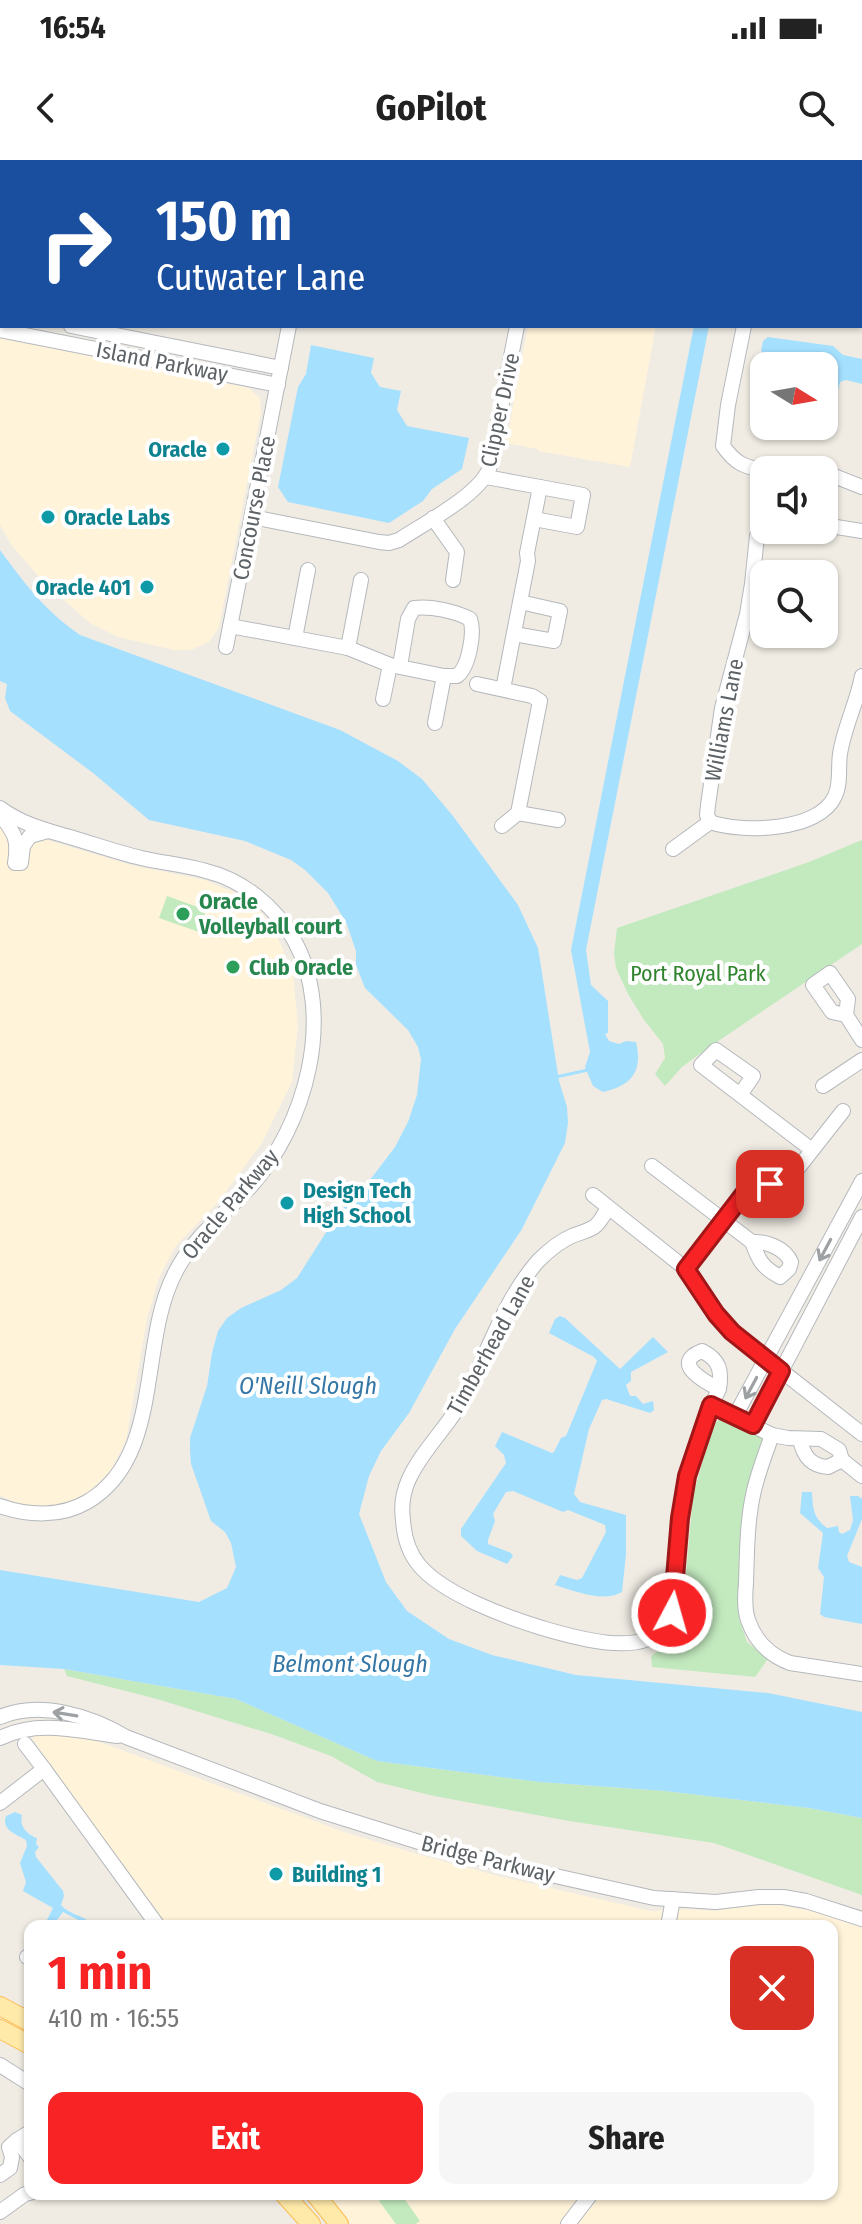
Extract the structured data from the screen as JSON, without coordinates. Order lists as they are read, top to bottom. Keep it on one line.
{"streets":{"street":["Island Parkway","Clipper Drive","Concourse Place","Williams Lane","Oracle Parkway","Timberhead Lane","Bridge Parkway"]},"crossings":[["Island Parkway","Concourse Place"],["Clipper Drive","Concourse Place"]],"water":["O'Neill Slough","Belmont Slough"],"parks":["Port Royal Park"],"places":["Oracle","Oracle Labs","Oracle 401","Oracle Volleyball court","Club Oracle","Design Tech High School","Building 1"],"north":"right","page":{"status":"16:54","header":"GoPilot","turn":["150 m","Cutwater Lane"],"heading":["1 min","410 m · 16:55"],"buttons":["Exit","Share"]}}
